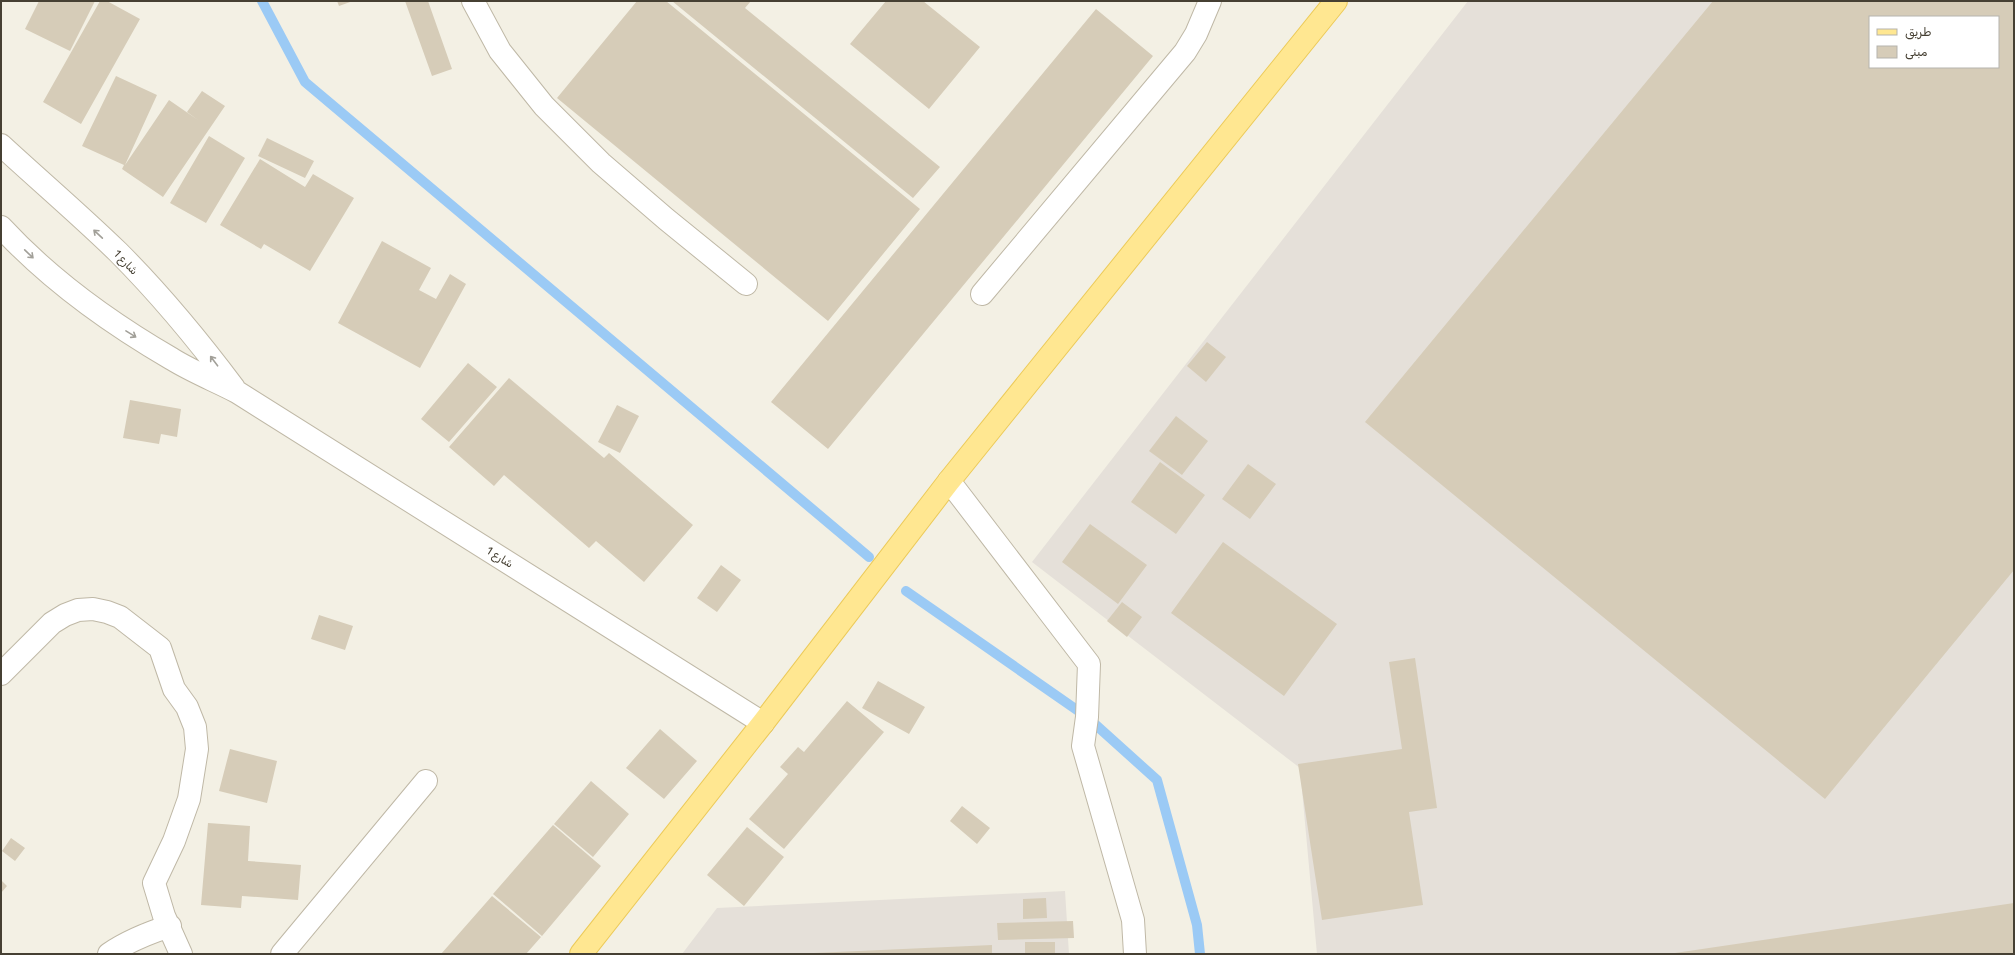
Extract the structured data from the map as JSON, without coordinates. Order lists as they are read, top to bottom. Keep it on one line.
{"streets":{"street":["شارع 1"]},"legend":["طريق","مبنى"]}
